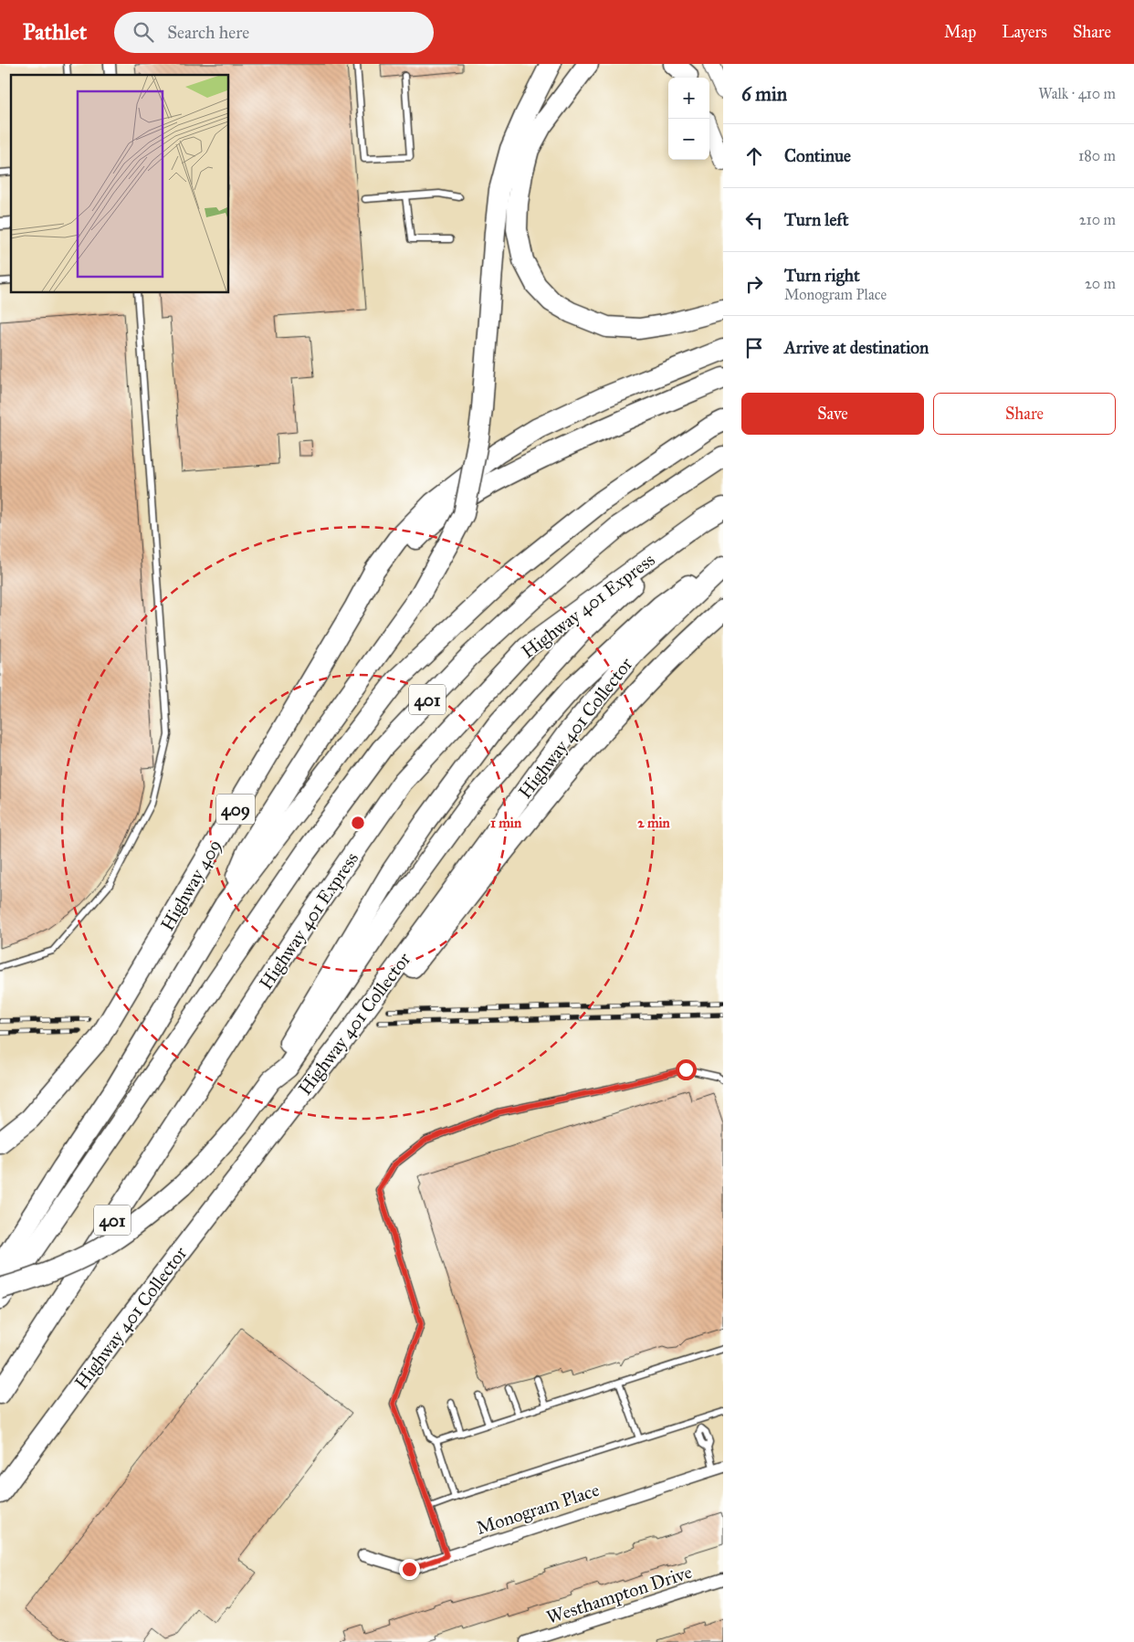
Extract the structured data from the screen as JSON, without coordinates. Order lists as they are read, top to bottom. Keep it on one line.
{"streets":{"highway":["Highway 401 Express","401","Highway 401 Collector","409","Highway 409"],"street":["Monogram Place","Westhampton Drive"]},"page":{"header":"Pathlet","search":"Search here","nav":["Map","Layers","Share"],"heading":["6 min","Walk · 410 m"],"map_buttons":["+","−"],"list":[["Continue","180 m"],["Turn left","210 m"],["Turn right","Monogram Place","20 m"],"Arrive at destination"],"buttons":["Save","Share"]},"rings":["1 min","2 min"]}
